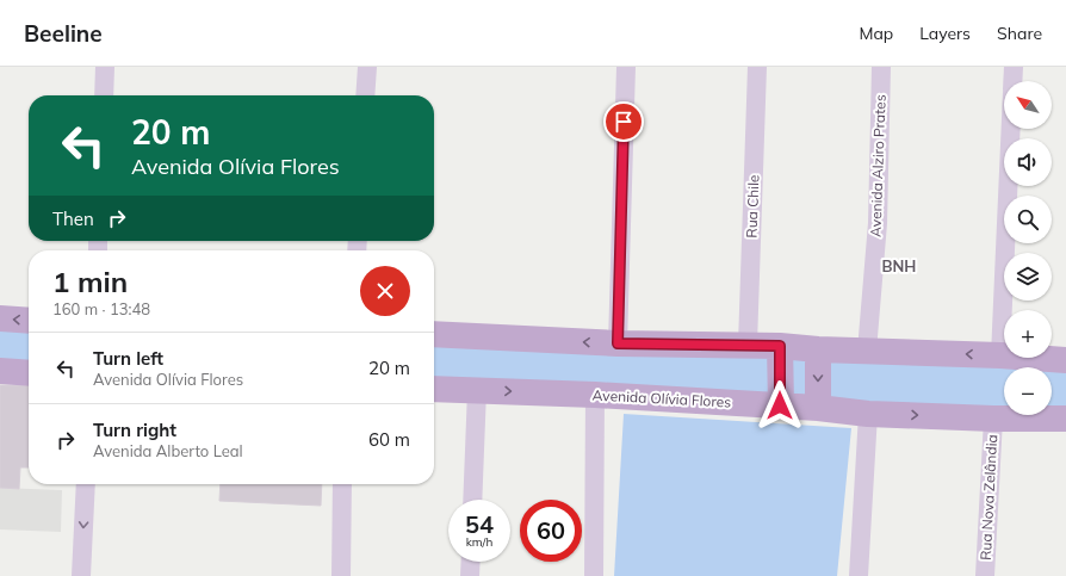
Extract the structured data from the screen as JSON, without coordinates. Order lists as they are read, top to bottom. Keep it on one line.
{"streets":{"main road":["Avenida Olívia Flores"],"street":["Avenida Alziro Prates","Rua Chile","Rua Nova Zelândia"]},"crossings":[["Avenida Olívia Flores","Rua Nova Zelândia"]],"districts":["BNH"],"north":"top left","page":{"header":"Beeline","nav":["Map","Layers","Share"],"map_buttons":["+","−"],"turn":["20 m","Avenida Olívia Flores"],"then":"Then","heading":["1 min","160 m · 13:48"],"list":[{"name":"Turn left","note":"Avenida Olívia Flores","value":"20 m"},{"name":"Turn right","note":"Avenida Alberto Leal","value":"60 m"}],"speed":"54 km/h","limit":"60"}}
